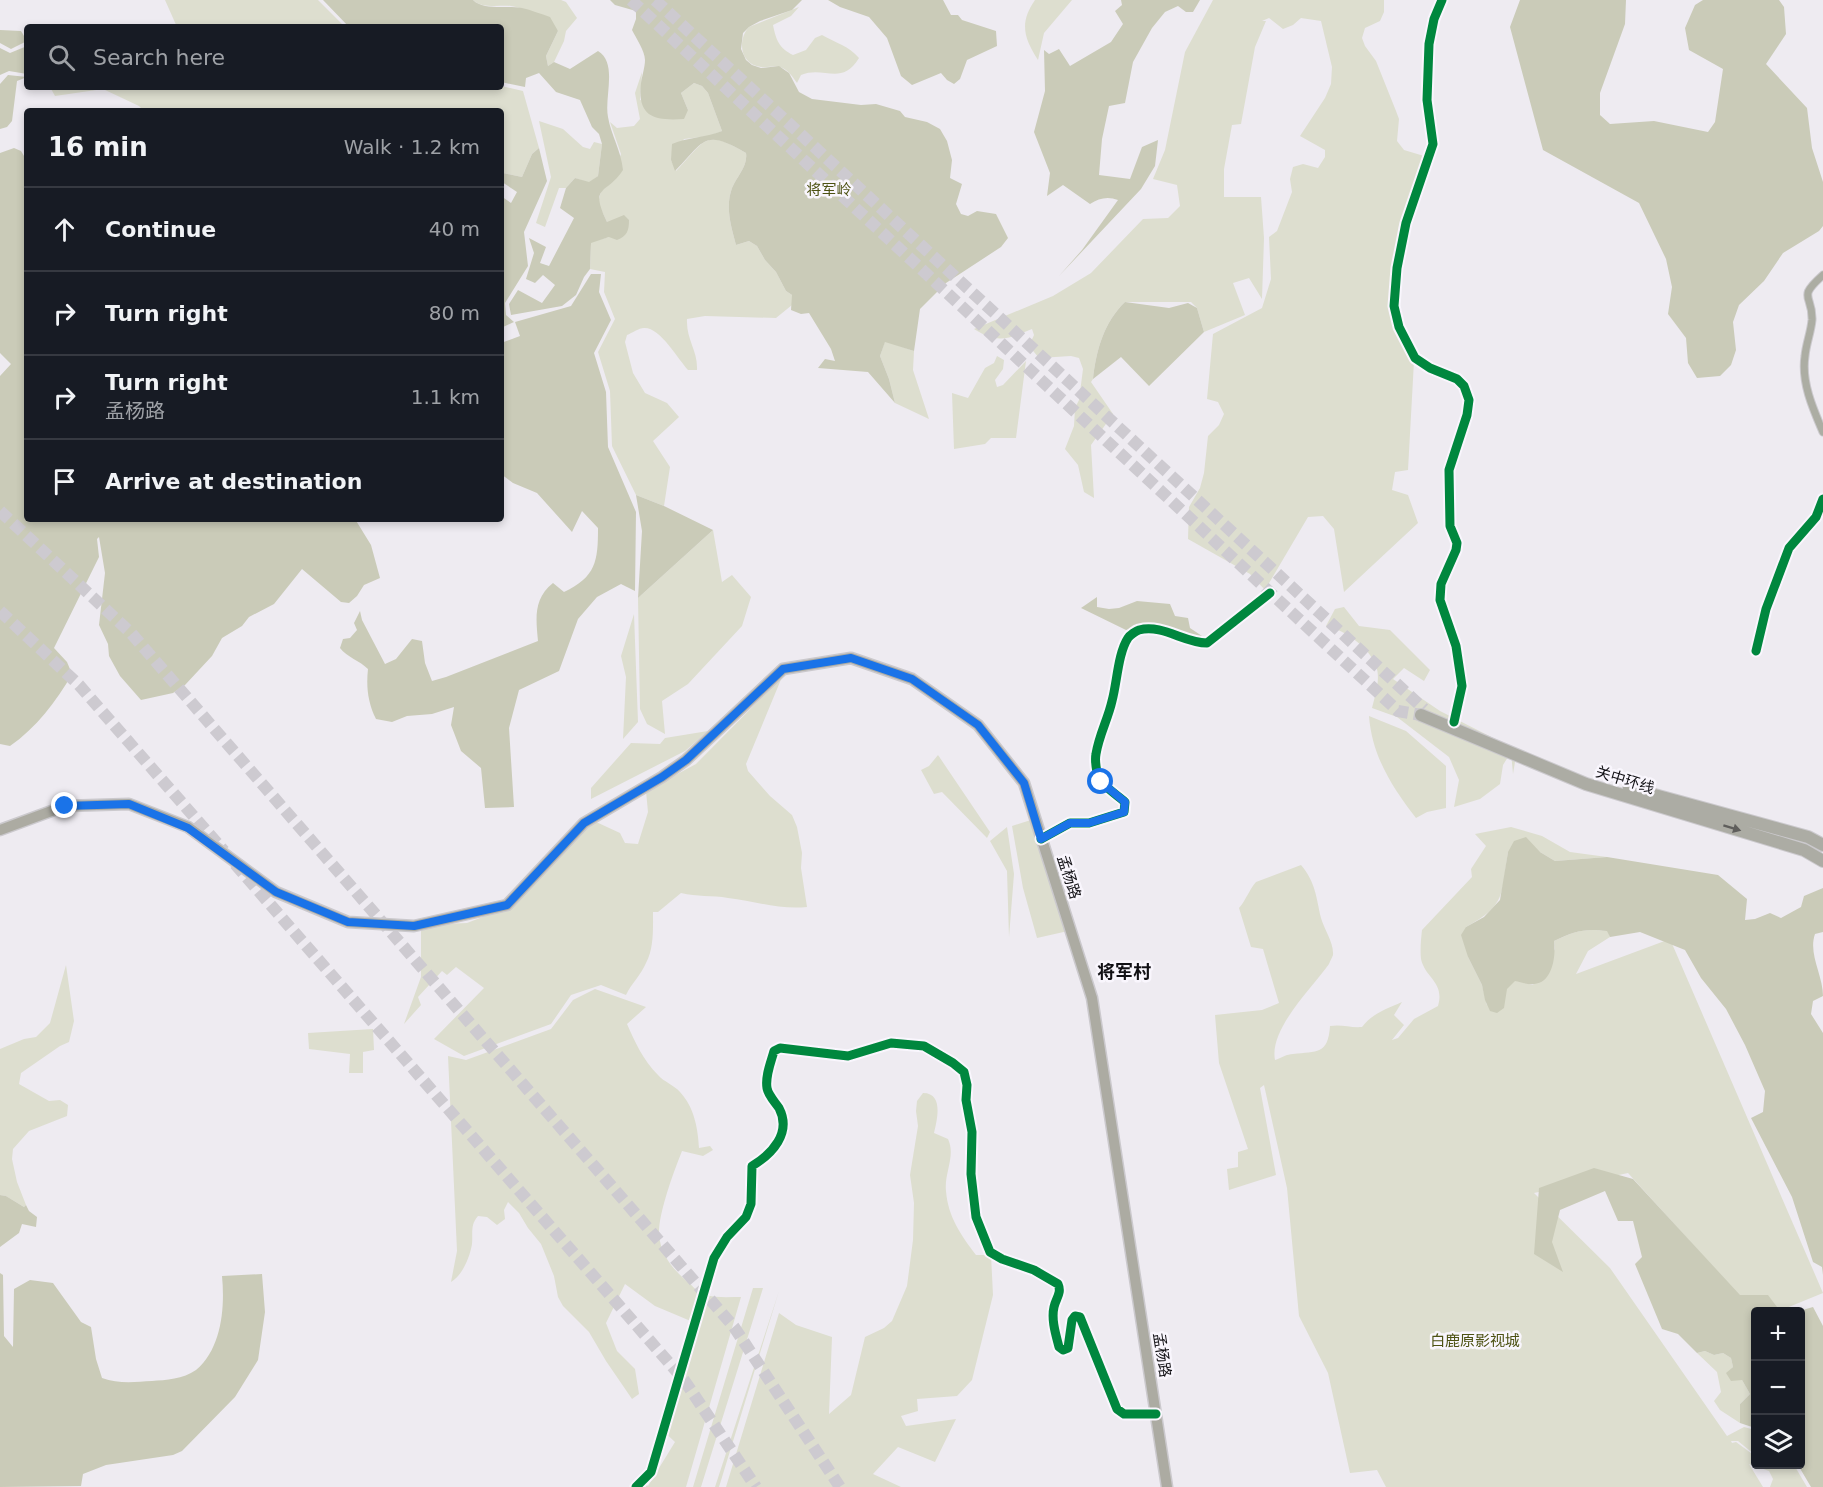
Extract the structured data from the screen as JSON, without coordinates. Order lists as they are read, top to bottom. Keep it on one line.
{"streets":{"highway":["关中环线"],"main road":["孟杨路"]},"districts":["将军村"],"parks":["将军岭","白鹿原影视城"],"page":{"search":"Search here","heading":["16 min","Walk · 1.2 km"],"list":[["Continue","40 m"],["Turn right","80 m"],["Turn right","孟杨路","1.1 km"],"Arrive at destination"],"map_buttons":["+","−"]}}
